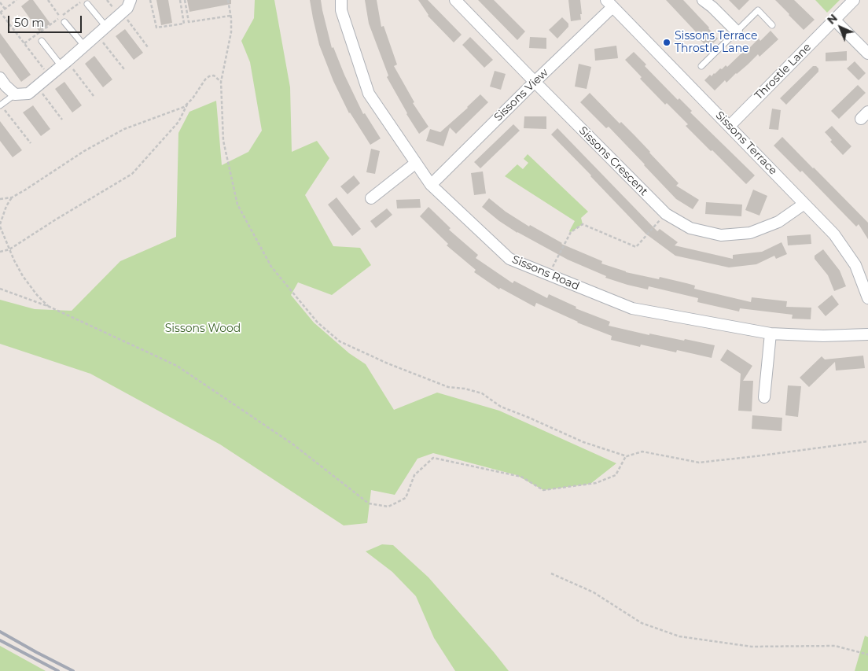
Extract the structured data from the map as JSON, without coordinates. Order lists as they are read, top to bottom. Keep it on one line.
{"streets":{"street":["Throstle Lane","Sissons View","Sissons Terrace","Sissons Crescent","Sissons Road"]},"crossings":[["Throstle Lane","Sissons Terrace"],["Sissons View","Sissons Terrace"],["Sissons View","Sissons Crescent"],["Sissons View","Sissons Road"],["Sissons Terrace","Sissons Crescent"]],"parks":["Sissons Wood"],"places":["Sissons Terrace Throstle Lane"],"scale_bar":"50 m","north":"top left"}
